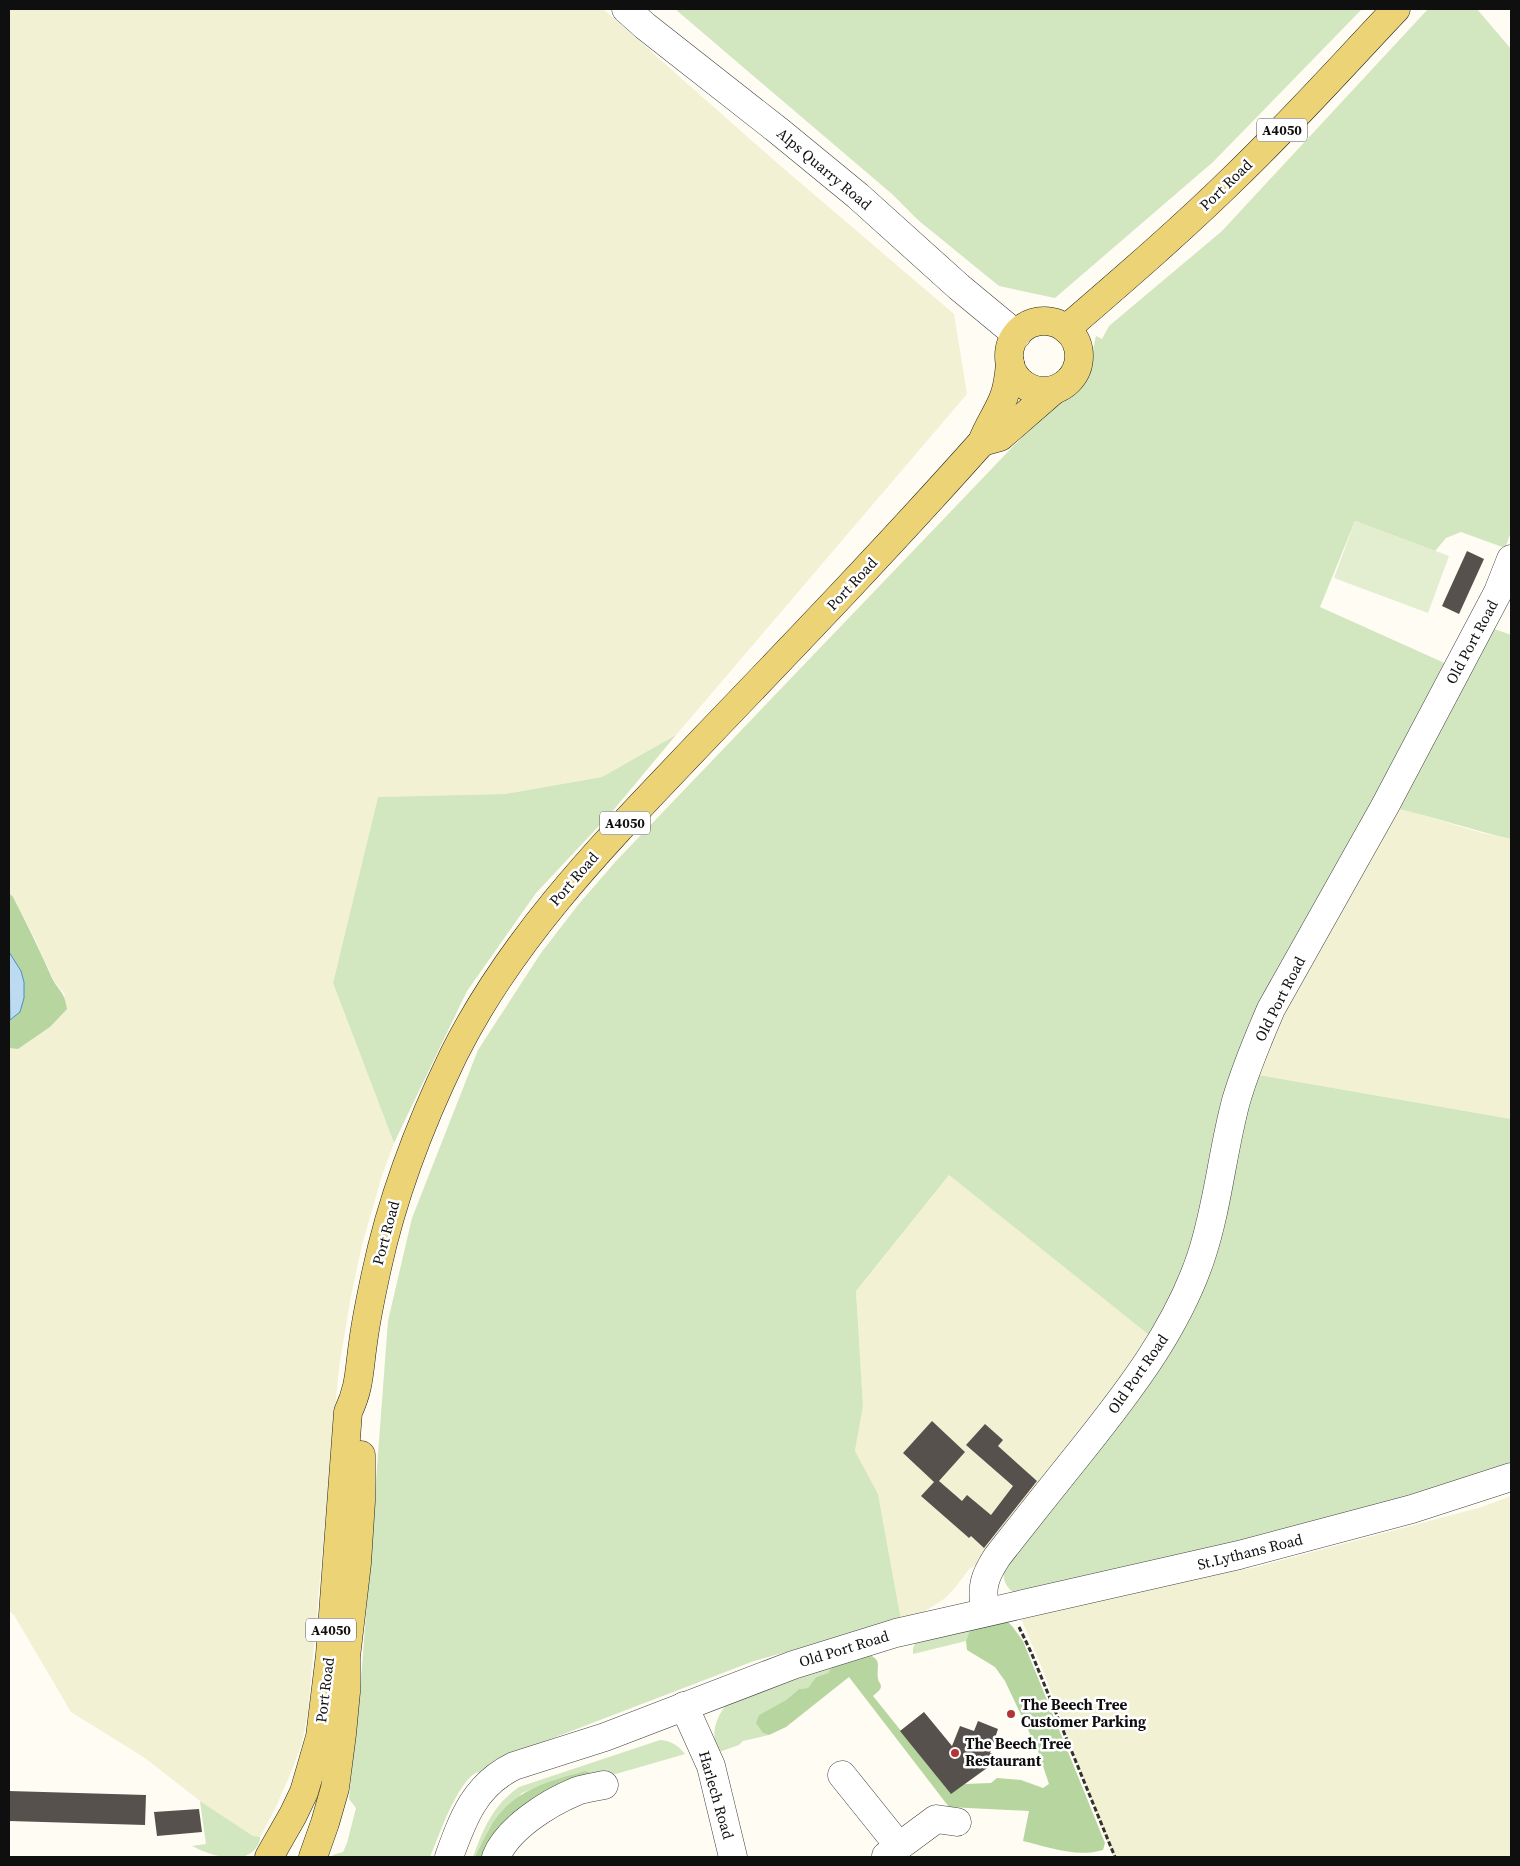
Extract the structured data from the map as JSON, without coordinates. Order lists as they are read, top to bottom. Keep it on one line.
{"streets":{"main road":["A4050","Port Road"],"street":["Alps Quarry Road","Old Port Road","St.Lythans Road","Harlech Road"]},"crossings":[["A4050","Alps Quarry Road"],["A4050","Port Road"],["Alps Quarry Road","Port Road"],["Old Port Road","St.Lythans Road"],["Old Port Road","Harlech Road"]],"places":["The Beech Tree Customer Parking","The Beech Tree Restaurant"]}
